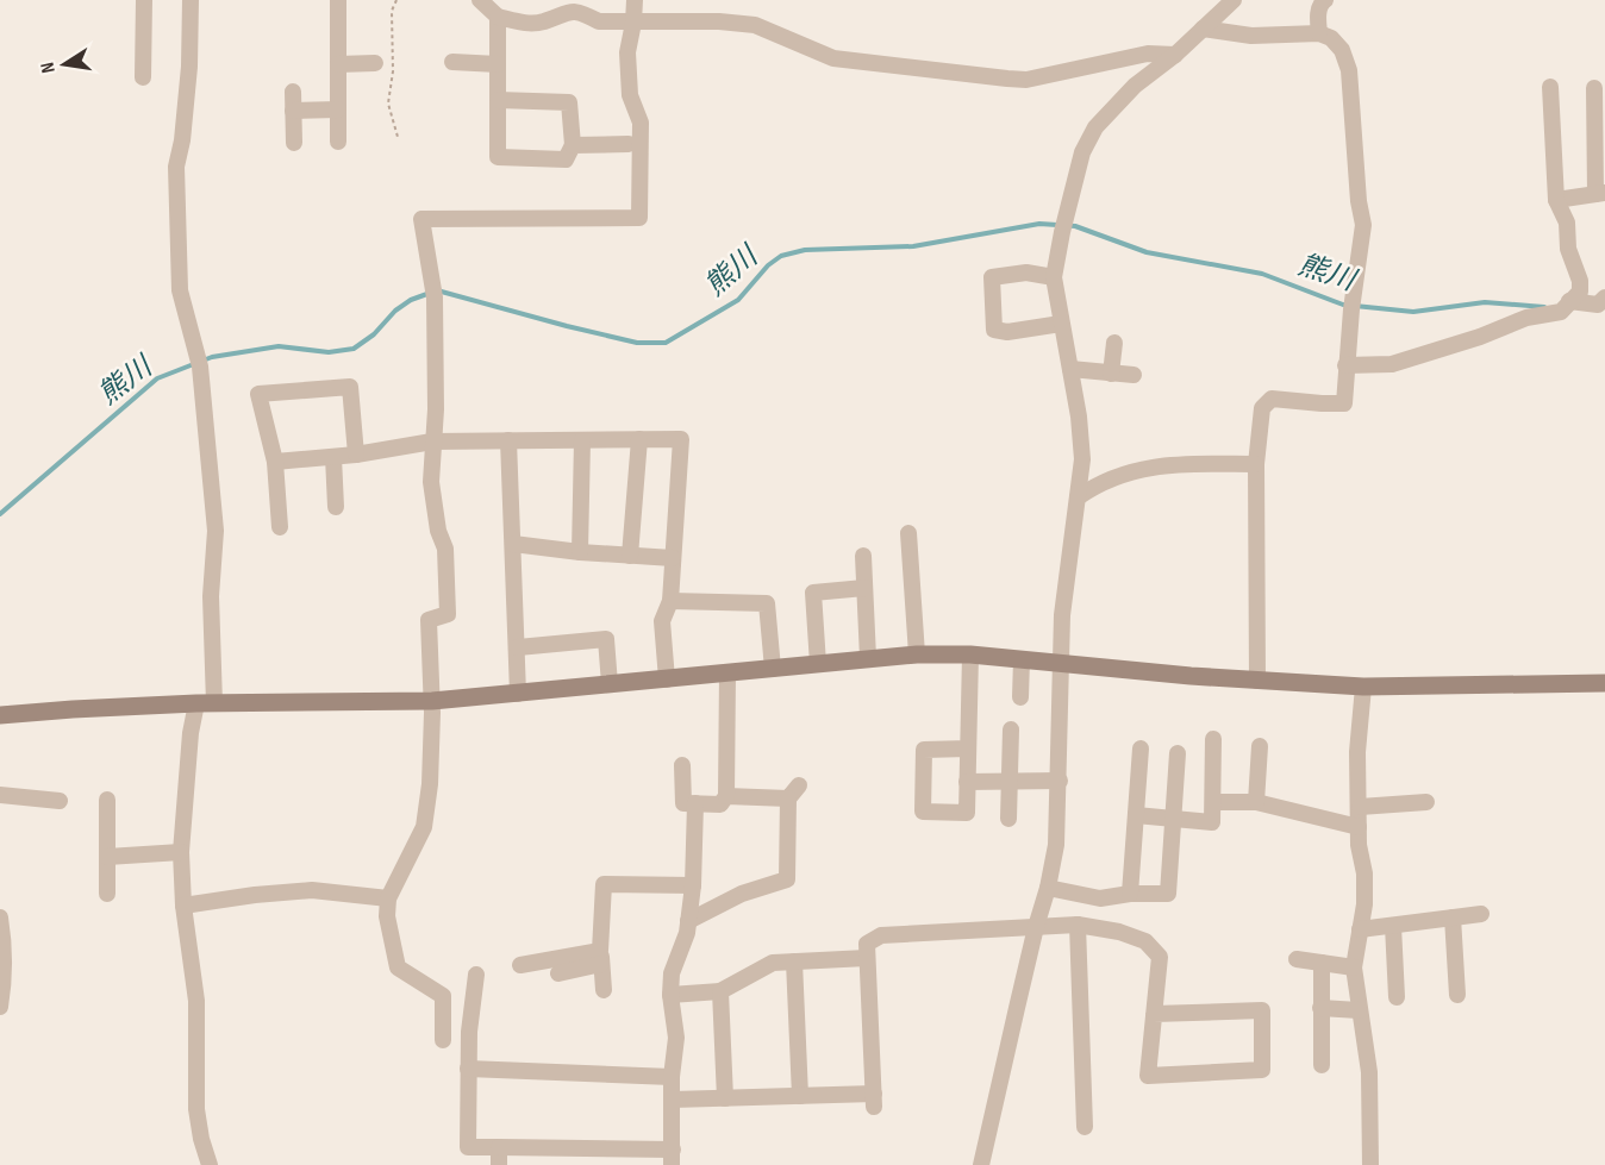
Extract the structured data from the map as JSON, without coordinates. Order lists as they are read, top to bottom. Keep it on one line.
{"water":["熊川"],"north":"left"}
